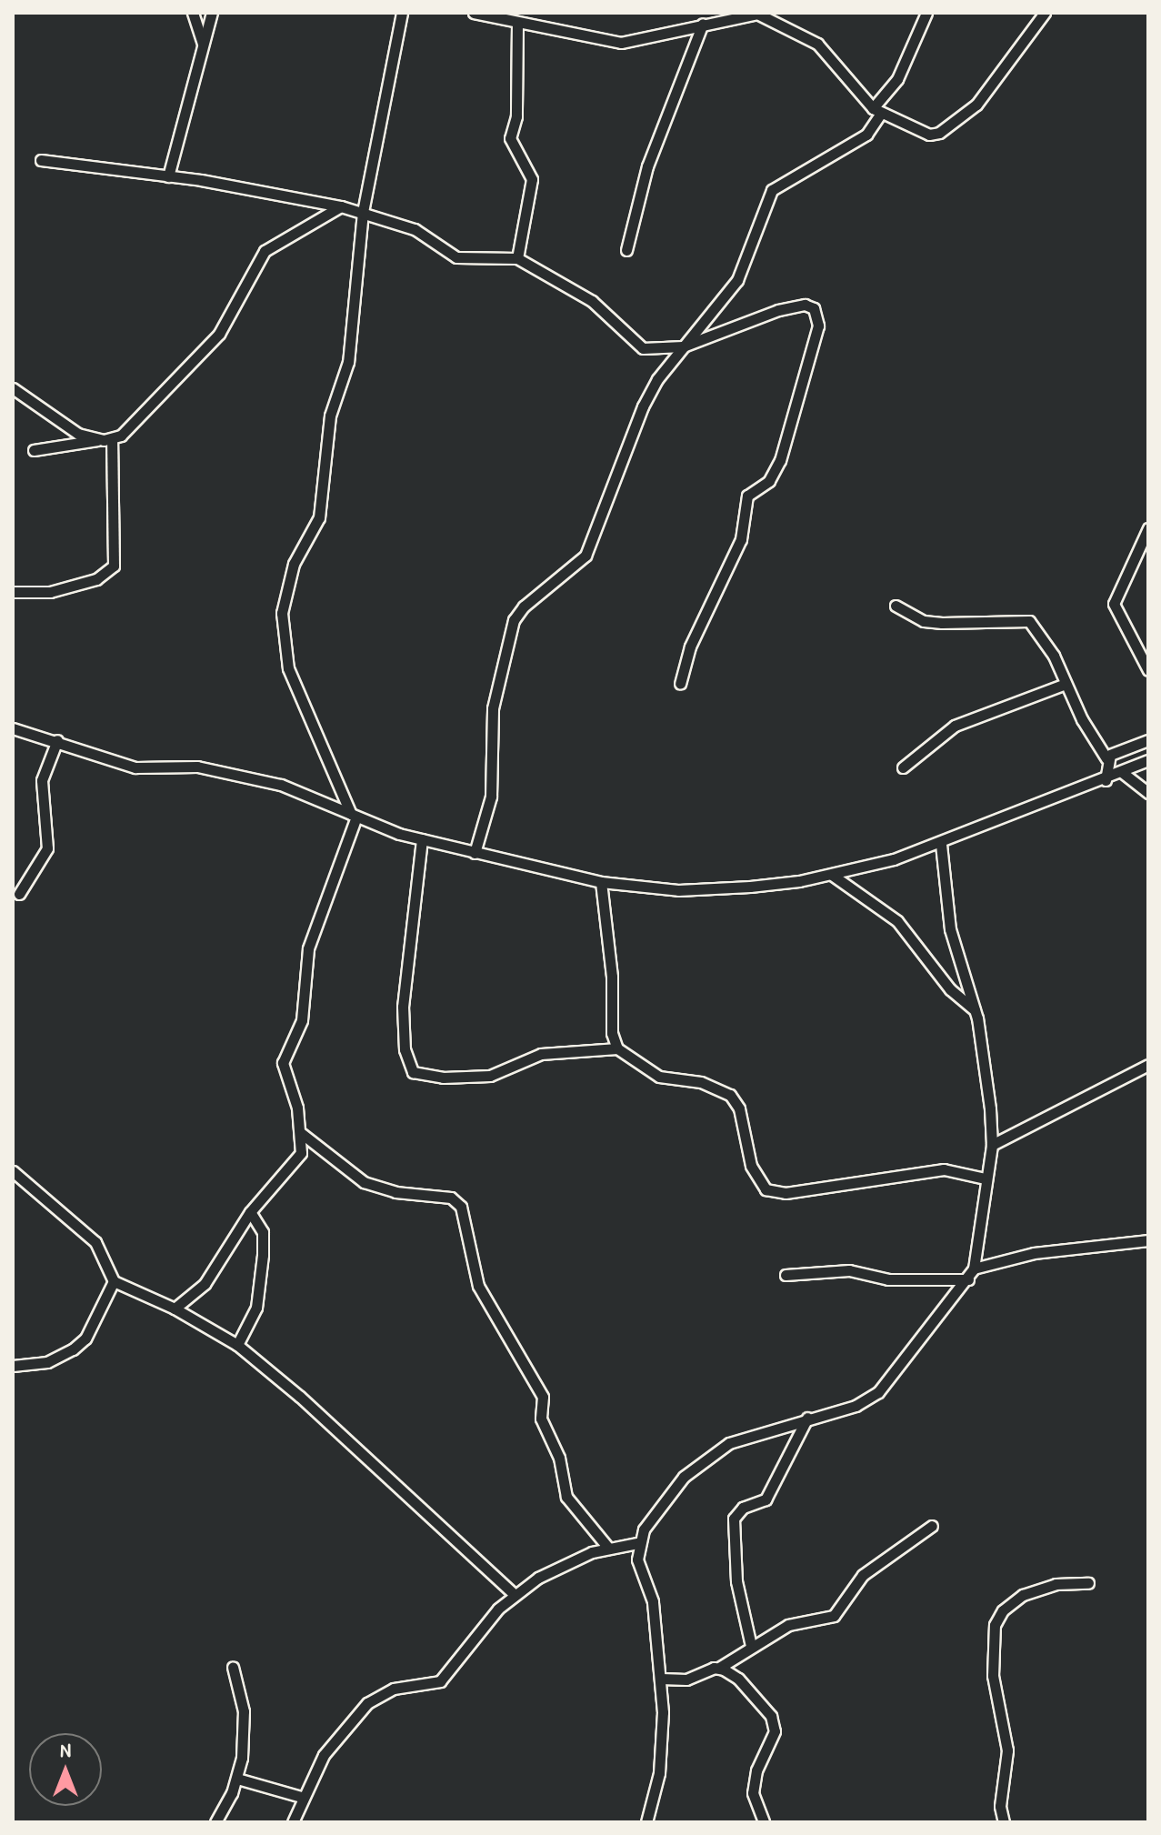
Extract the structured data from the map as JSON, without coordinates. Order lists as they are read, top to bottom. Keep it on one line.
{"north":"top"}
